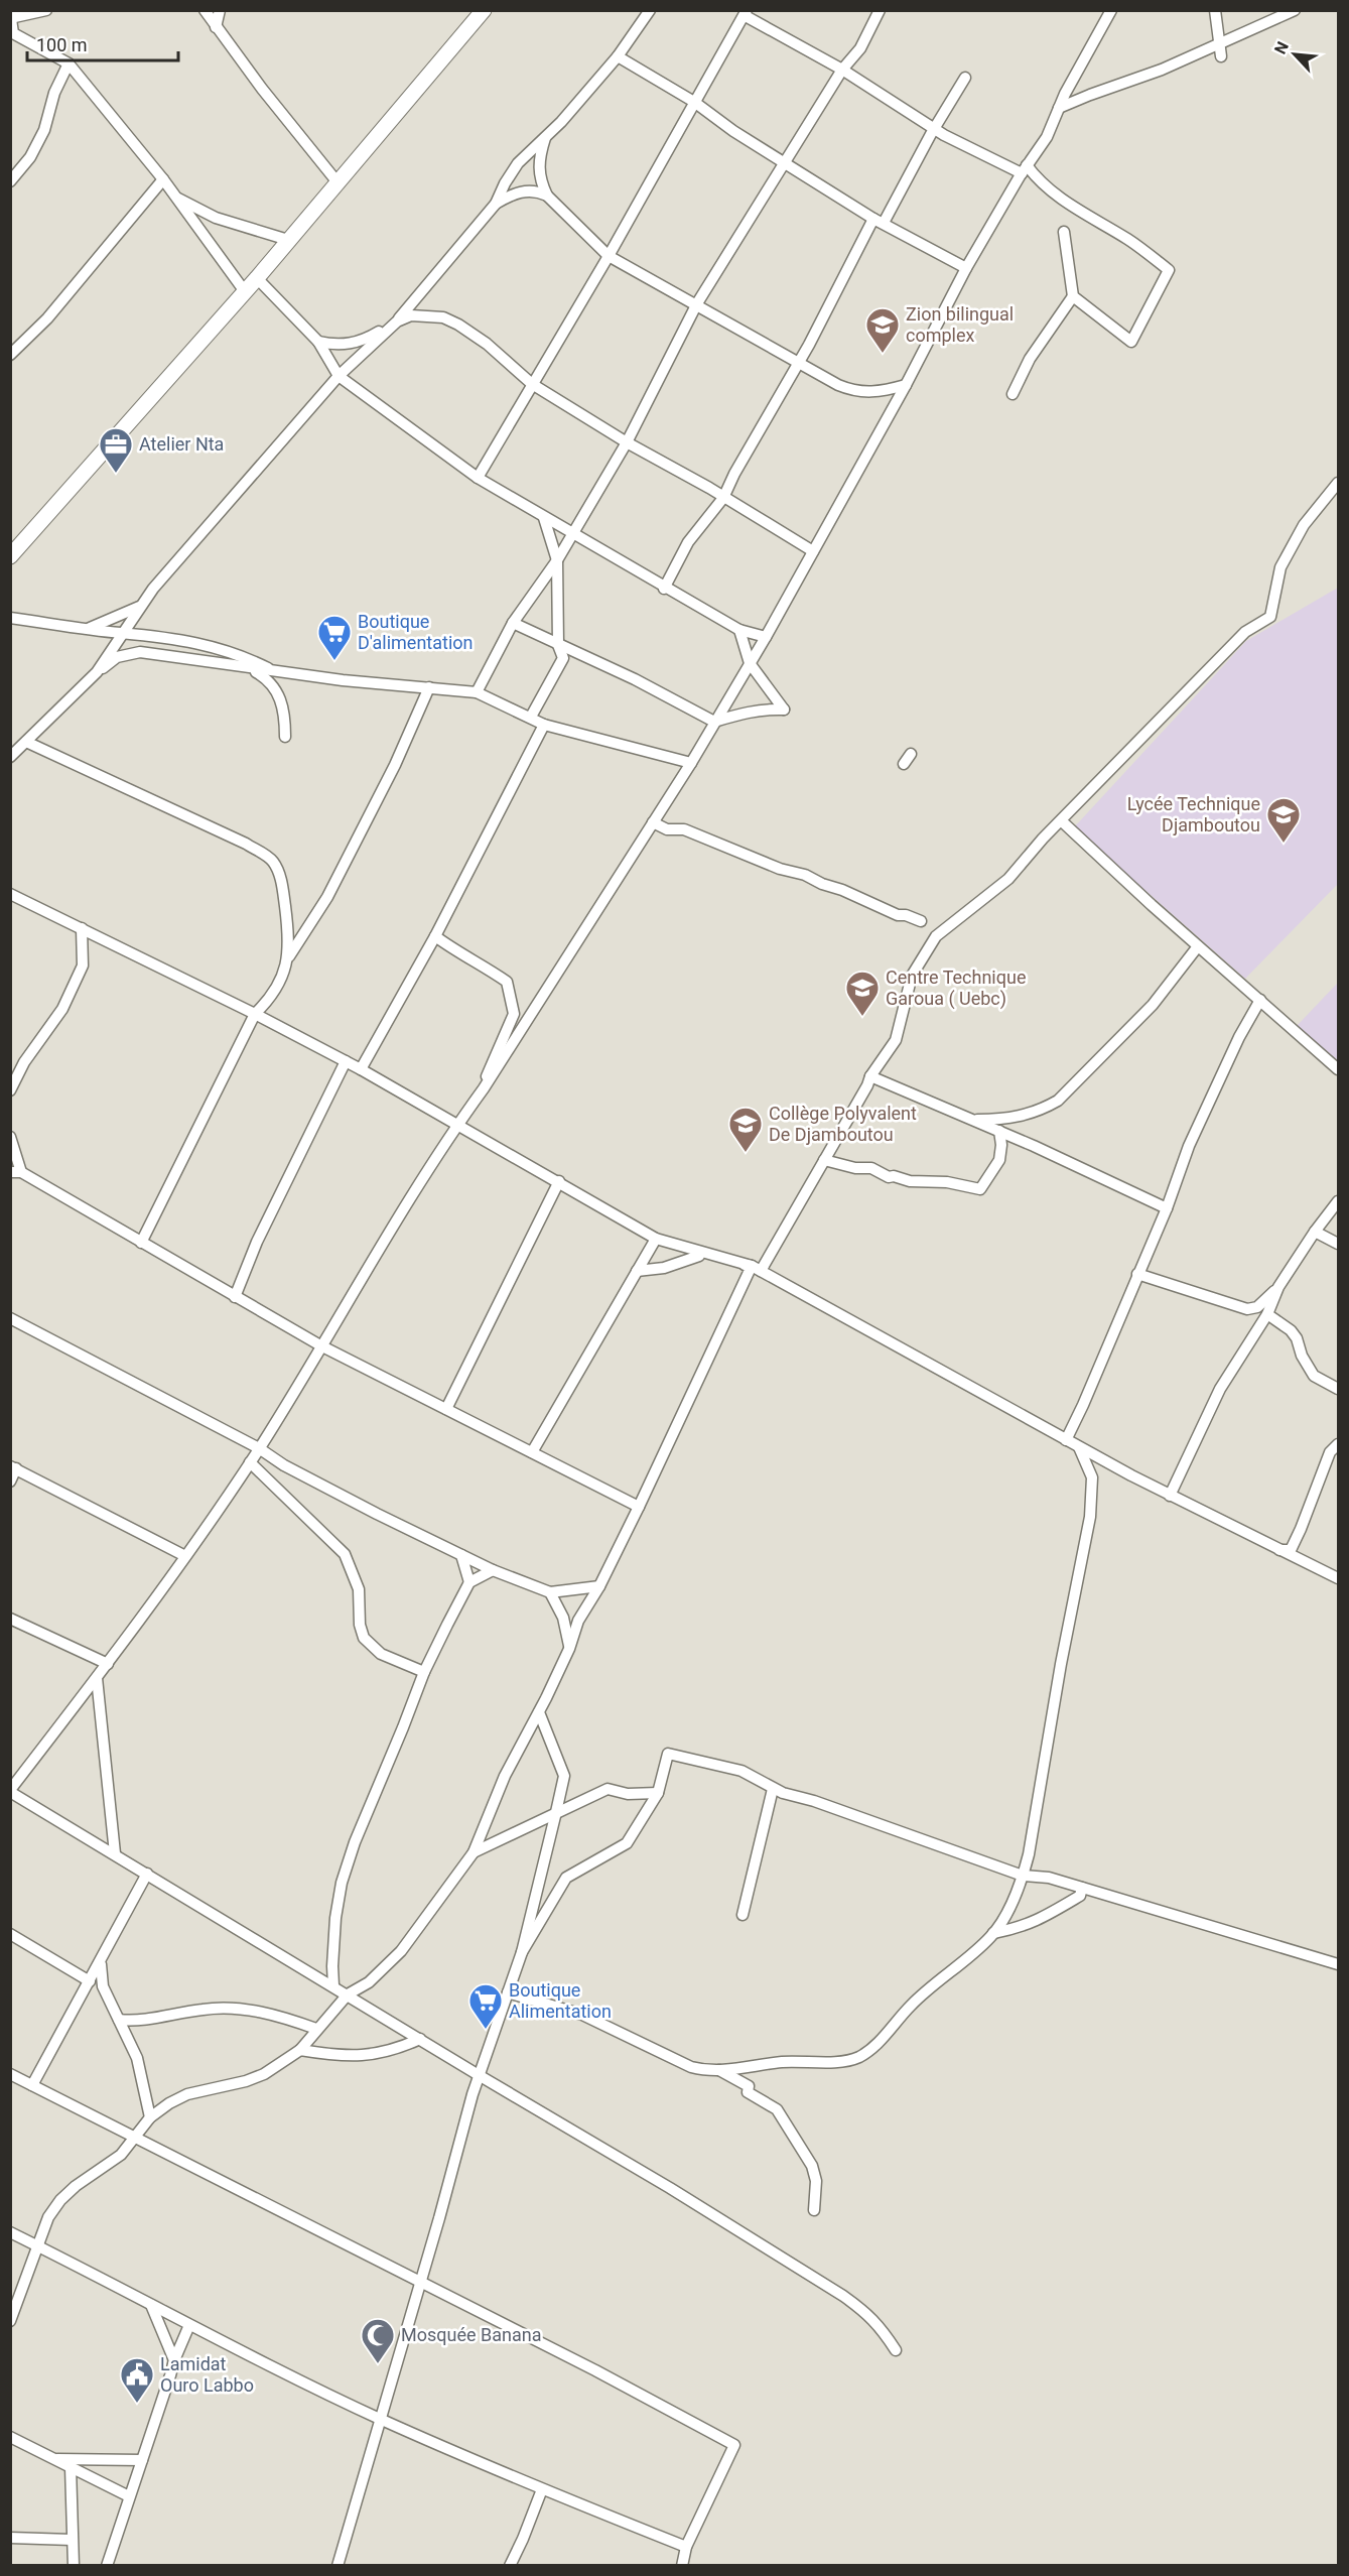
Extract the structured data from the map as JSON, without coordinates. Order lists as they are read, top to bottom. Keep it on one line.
{"places":{"school or university":["Zion bilingual complex","Lycée Technique Djamboutou","Centre Technique Garoua ( Uebc)","Collège Polyvalent De Djamboutou"],"office":["Atelier Nta"],"supermarket":["Boutique D'alimentation","Boutique Alimentation"],"mosque":["Mosquée Banana"],"public building":["Lamidat Ouro Labbo"]},"scale_bar":"100 m","north":"top left"}
